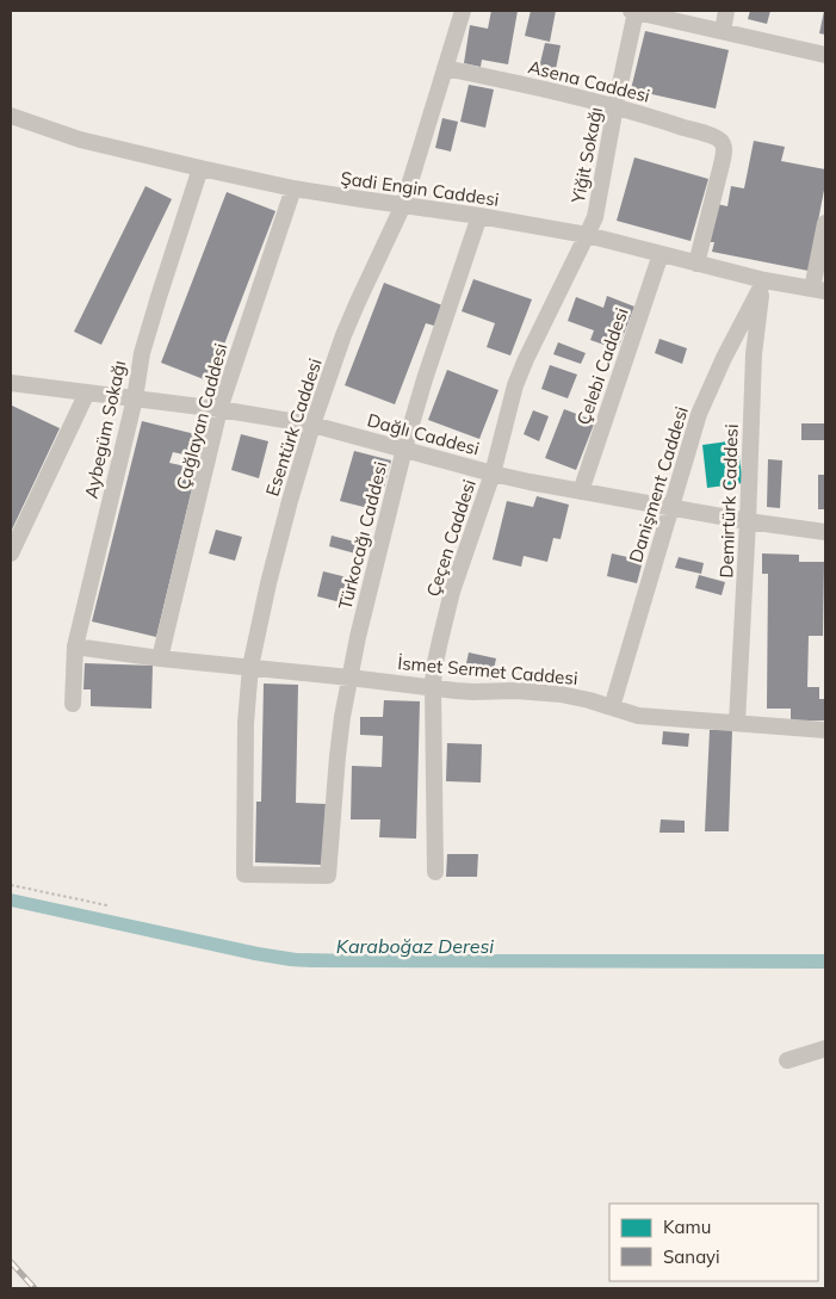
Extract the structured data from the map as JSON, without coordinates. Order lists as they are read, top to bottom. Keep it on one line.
{"streets":{"street":["Asena Caddesi","Yiğit Sokağı","Şadi Engin Caddesi","Çelebi Caddesi","Çağlayan Caddesi","Esentürk Caddesi","Aybegüm Sokağı","Dağlı Caddesi","Danişment Caddesi","Demirtürk Caddesi","Türkocağı Caddesi","Çeçen Caddesi","İsmet Sermet Caddesi"]},"crossings":[["Asena Caddesi","Yiğit Sokağı"],["Asena Caddesi","Şadi Engin Caddesi"],["Asena Caddesi","Esentürk Caddesi"],["Yiğit Sokağı","Şadi Engin Caddesi"],["Yiğit Sokağı","Çeçen Caddesi"],["Şadi Engin Caddesi","Çelebi Caddesi"],["Şadi Engin Caddesi","Çağlayan Caddesi"],["Şadi Engin Caddesi","Esentürk Caddesi"],["Şadi Engin Caddesi","Aybegüm Sokağı"],["Şadi Engin Caddesi","Danişment Caddesi"],["Şadi Engin Caddesi","Demirtürk Caddesi"],["Şadi Engin Caddesi","Türkocağı Caddesi"],["Şadi Engin Caddesi","Çeçen Caddesi"],["Çelebi Caddesi","Dağlı Caddesi"],["Çağlayan Caddesi","Dağlı Caddesi"],["Çağlayan Caddesi","İsmet Sermet Caddesi"],["Esentürk Caddesi","Dağlı Caddesi"],["Esentürk Caddesi","Türkocağı Caddesi"],["Esentürk Caddesi","İsmet Sermet Caddesi"],["Aybegüm Sokağı","Dağlı Caddesi"],["Aybegüm Sokağı","İsmet Sermet Caddesi"],["Dağlı Caddesi","Danişment Caddesi"],["Dağlı Caddesi","Demirtürk Caddesi"],["Dağlı Caddesi","Türkocağı Caddesi"],["Dağlı Caddesi","Çeçen Caddesi"],["Danişment Caddesi","Demirtürk Caddesi"],["Danişment Caddesi","İsmet Sermet Caddesi"],["Demirtürk Caddesi","İsmet Sermet Caddesi"],["Türkocağı Caddesi","İsmet Sermet Caddesi"],["Çeçen Caddesi","İsmet Sermet Caddesi"]],"water":["Karaboğaz Deresi"],"legend":["Kamu","Sanayi"]}
